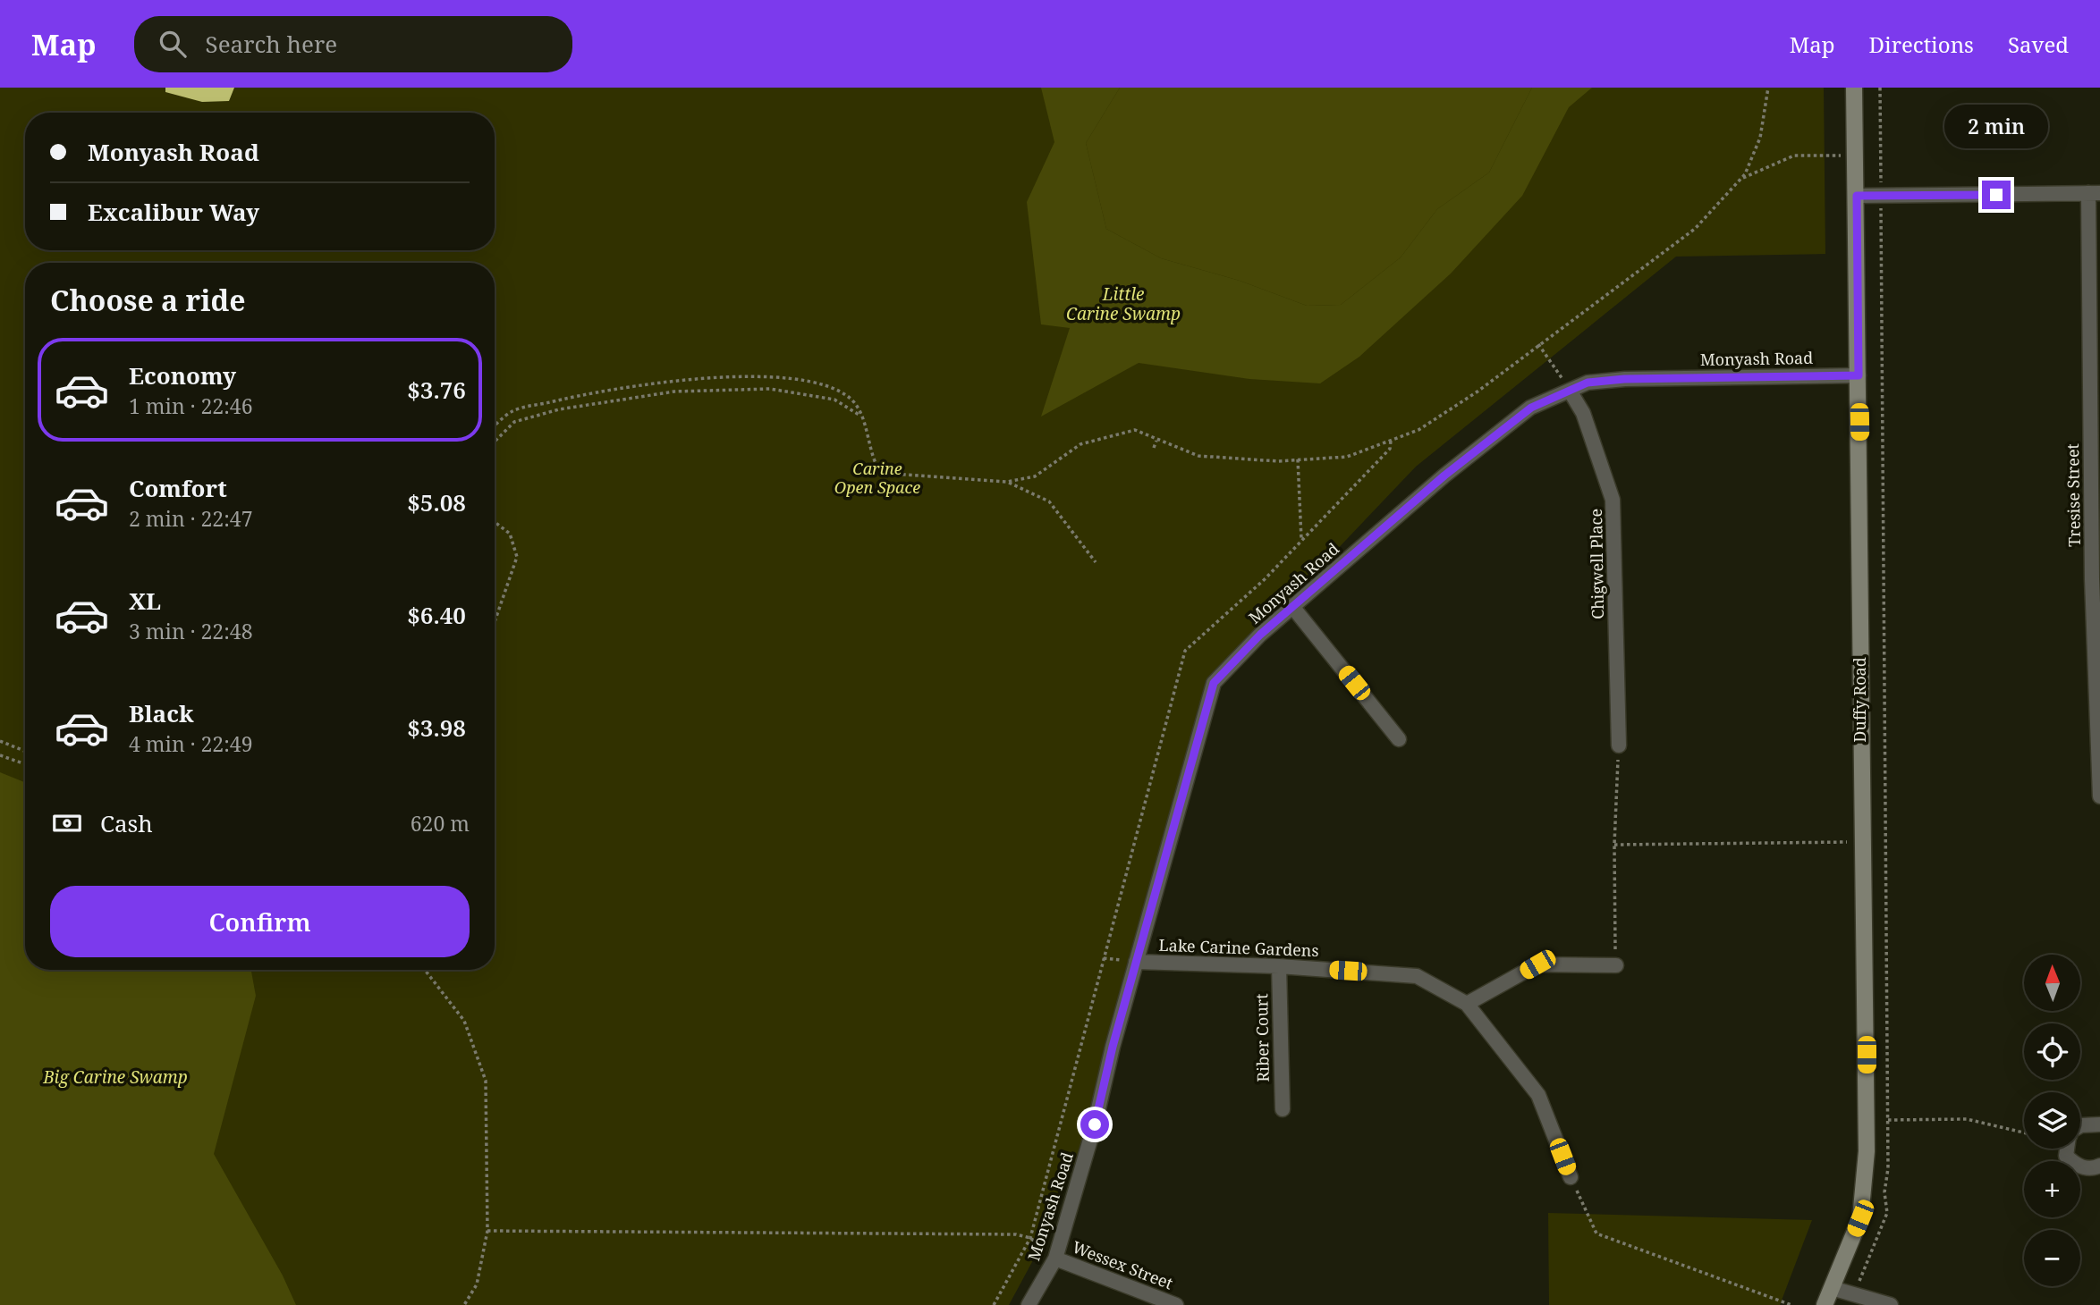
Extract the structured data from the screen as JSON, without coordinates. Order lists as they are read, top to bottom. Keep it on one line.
{"streets":{"main road":["Duffy Road"],"street":["Monyash Road","Tresise Street","Chigwell Place","Lake Carine Gardens","Riber Court","Wessex Street"]},"crossings":[["Monyash Road","Chigwell Place"],["Monyash Road","Duffy Road"],["Monyash Road","Lake Carine Gardens"],["Monyash Road","Wessex Street"],["Lake Carine Gardens","Riber Court"]],"water":["Little Carine Swamp","Big Carine Swamp"],"parks":["Carine Open Space"],"north":"top","page":{"header":"Map","search":"Search here","nav":["Map","Directions","Saved"],"bubble":"2 min","banner":["Monyash Road","Excalibur Way"],"heading":"Choose a ride","list":[{"name":"Economy","note":"1 min · 22:46","value":"$3.76"},{"name":"Comfort","note":"2 min · 22:47","value":"$5.08"},{"name":"XL","note":"3 min · 22:48","value":"$6.40"},{"name":"Black","note":"4 min · 22:49","value":"$3.98"}],"pay":["Cash","620 m"],"buttons":"Confirm","map_buttons":["+","−"]}}
